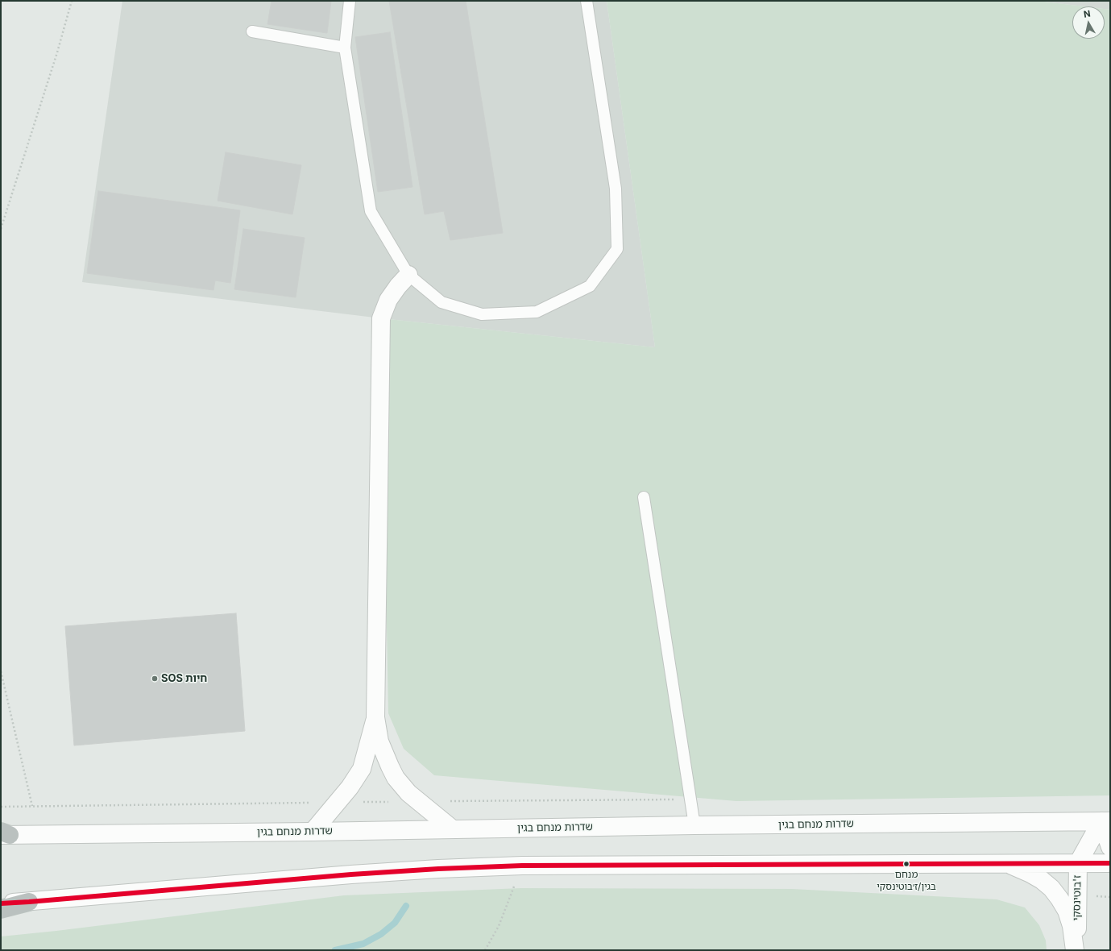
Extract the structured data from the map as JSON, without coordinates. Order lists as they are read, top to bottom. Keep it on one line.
{"streets":{"main road":["שדרות מנחם בגין","ז'בוטינסקי"]},"crossings":[["שדרות מנחם בגין","ז'בוטינסקי"]],"places":["SOS חיות","מנחם בגין/ז׳בוטינסקי"],"north":"top"}
